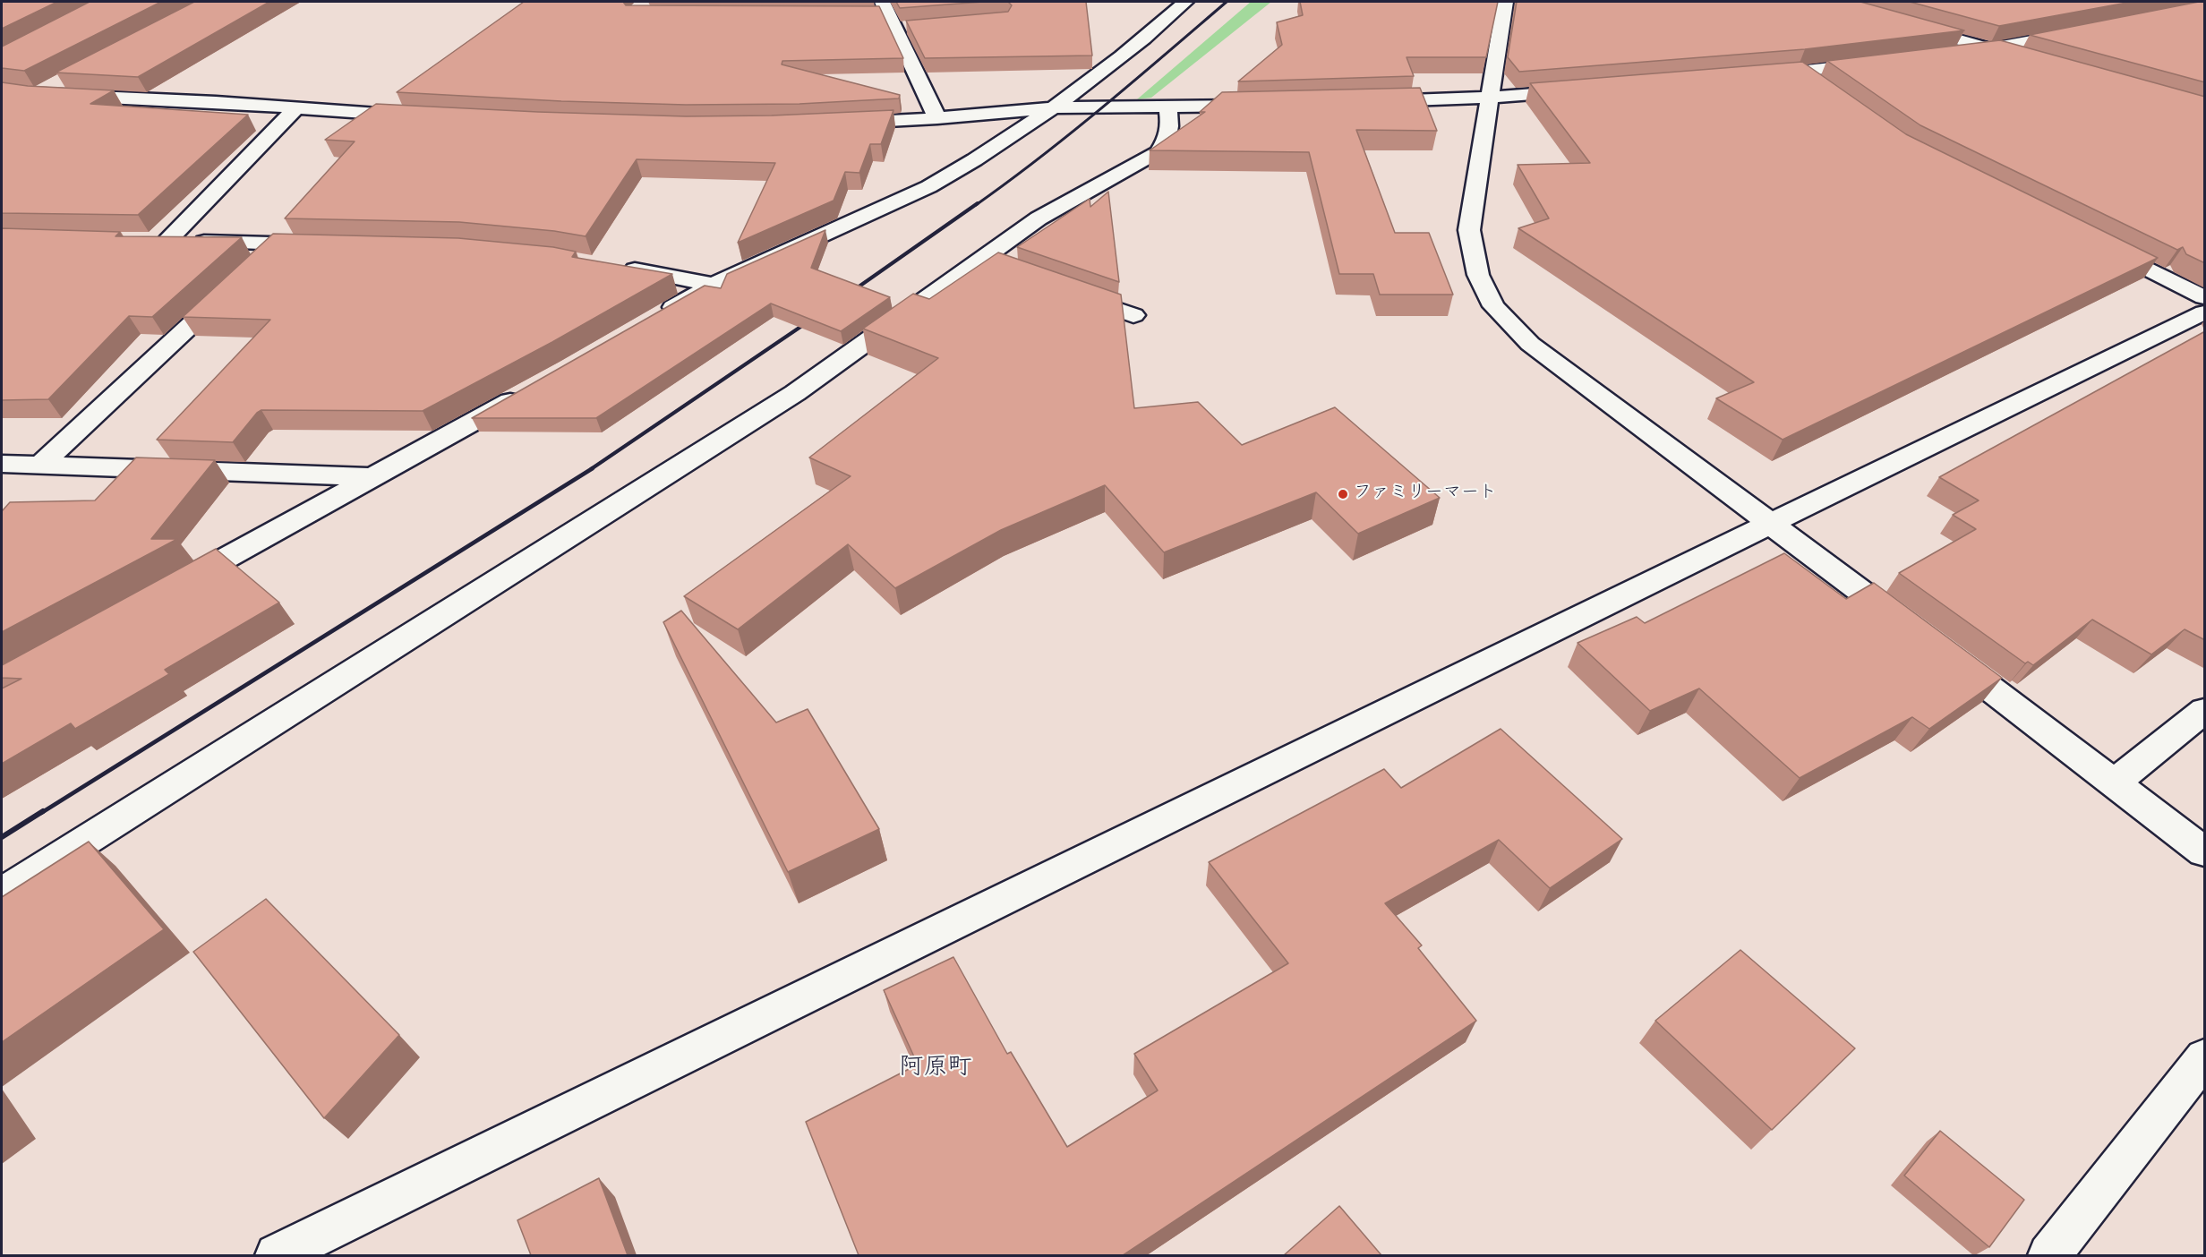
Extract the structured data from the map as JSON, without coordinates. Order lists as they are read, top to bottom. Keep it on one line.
{"districts":["阿原町"],"places":["ファミリーマート"]}
